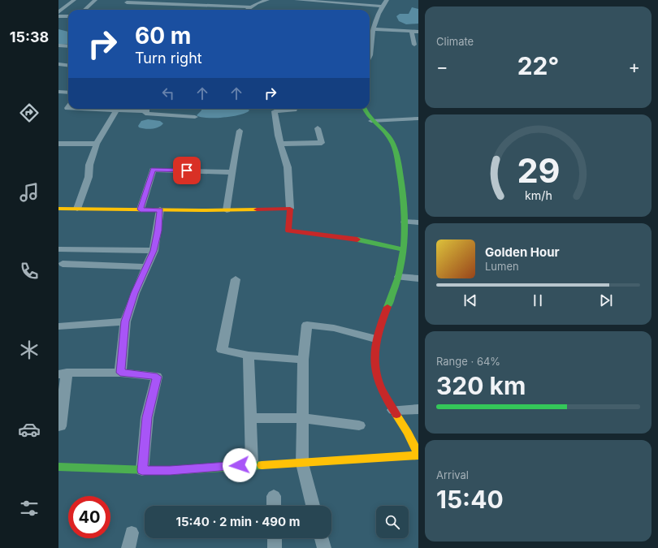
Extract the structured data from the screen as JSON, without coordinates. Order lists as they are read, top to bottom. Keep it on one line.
{"page":{"tabs":"15:38","tile":["Climate",["Range · 64%","320 km"],["Arrival","15:40"]],"turn":["60 m","Turn right"],"heat":["−","22°","+"],"song":["Golden Hour","Lumen"],"limit":"40","trip":"15:40 · 2 min · 490 m","gauge":["29","km/h"]}}
